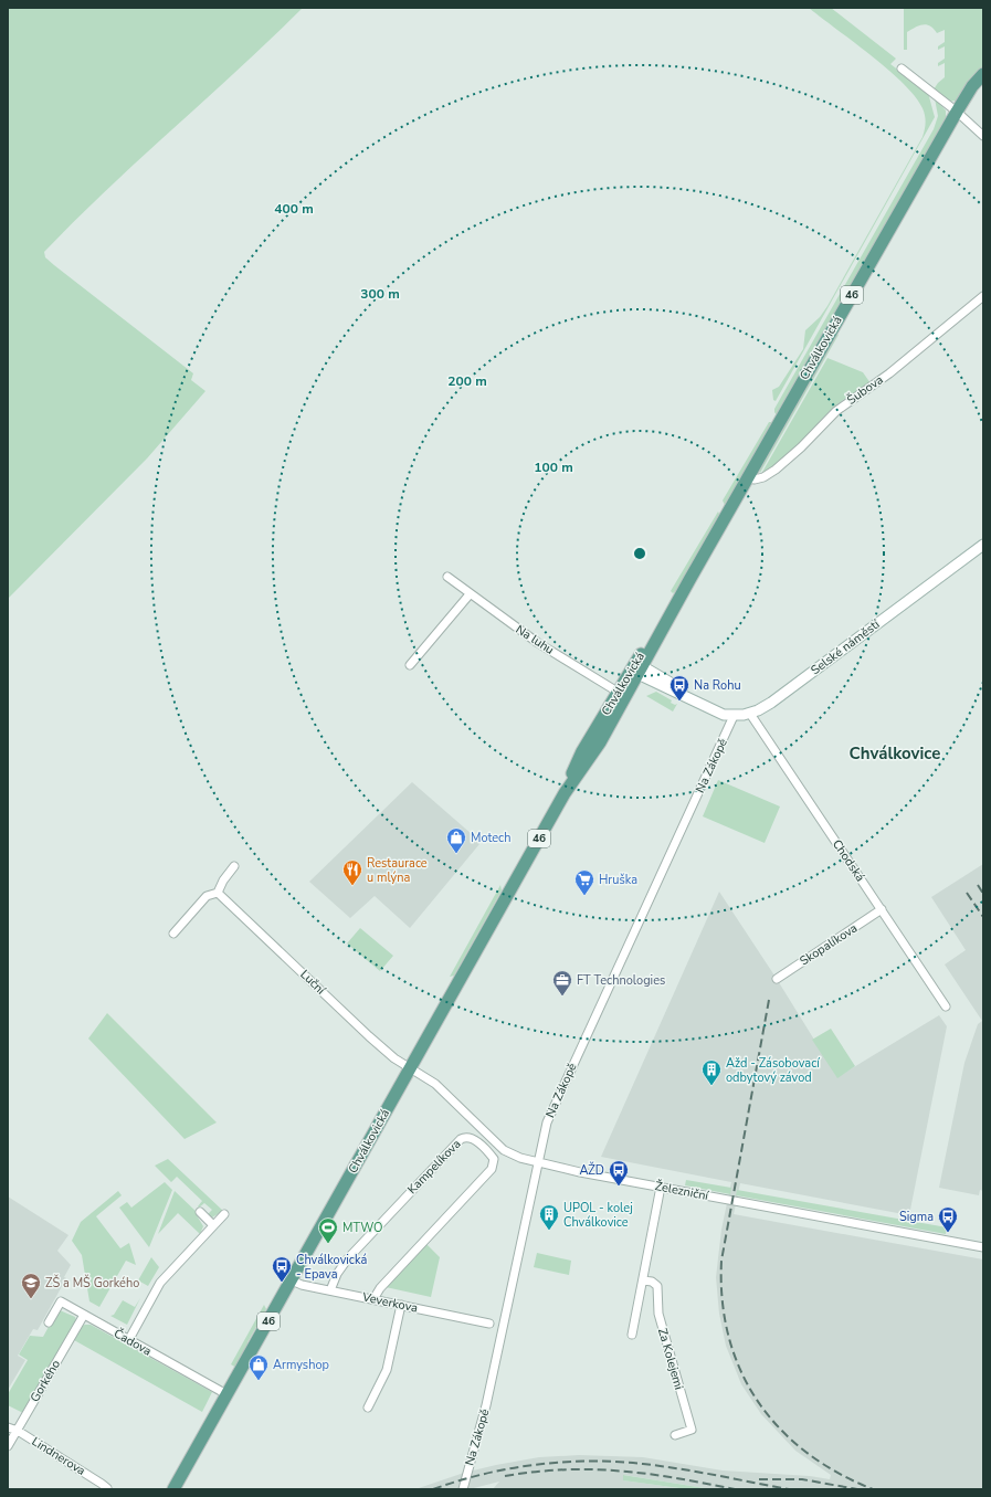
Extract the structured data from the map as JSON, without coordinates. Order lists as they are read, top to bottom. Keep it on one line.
{"streets":{"main road":["46","Chválkovická"],"street":["Šubova","Na luhu","Selské náměstí","Na Zákopě","Chodská","Skopalíkova","Luční","Kampelíkova","Železniční","Veverkova","Čadova","Za Kolejemi","Gorkého","Lindnerova"]},"crossings":[["Chválkovická","Šubova"],["Chválkovická","Na luhu"],["Chválkovická","Selské náměstí"],["Chválkovická","Luční"],["Chválkovická","Železniční"],["Chválkovická","Veverkova"],["Chválkovická","Čadova"],["Selské náměstí","Na Zákopě"],["Selské náměstí","Chodská"],["Na Zákopě","Železniční"],["Chodská","Skopalíkova"],["Luční","Železniční"],["Kampelíkova","Veverkova"],["Čadova","Gorkého"],["Gorkého","Lindnerova"]],"districts":["Chválkovice"],"places":{"bus stop":["Na Rohu","AŽD","Sigma","Chválkovická - Epava"],"shop":["Motech","Armyshop"],"restaurant":["Restaurace u mlýna"],"supermarket":["Hruška"],"office":["FT Technologies"],"building":["Ažd - Zásobovací odbytový závod","UPOL - kolej Chválkovice"],"sports":["MTWO"],"school or university":["ZŠ a MŠ Gorkého"]},"rings":["400 m","300 m","200 m","100 m"]}
